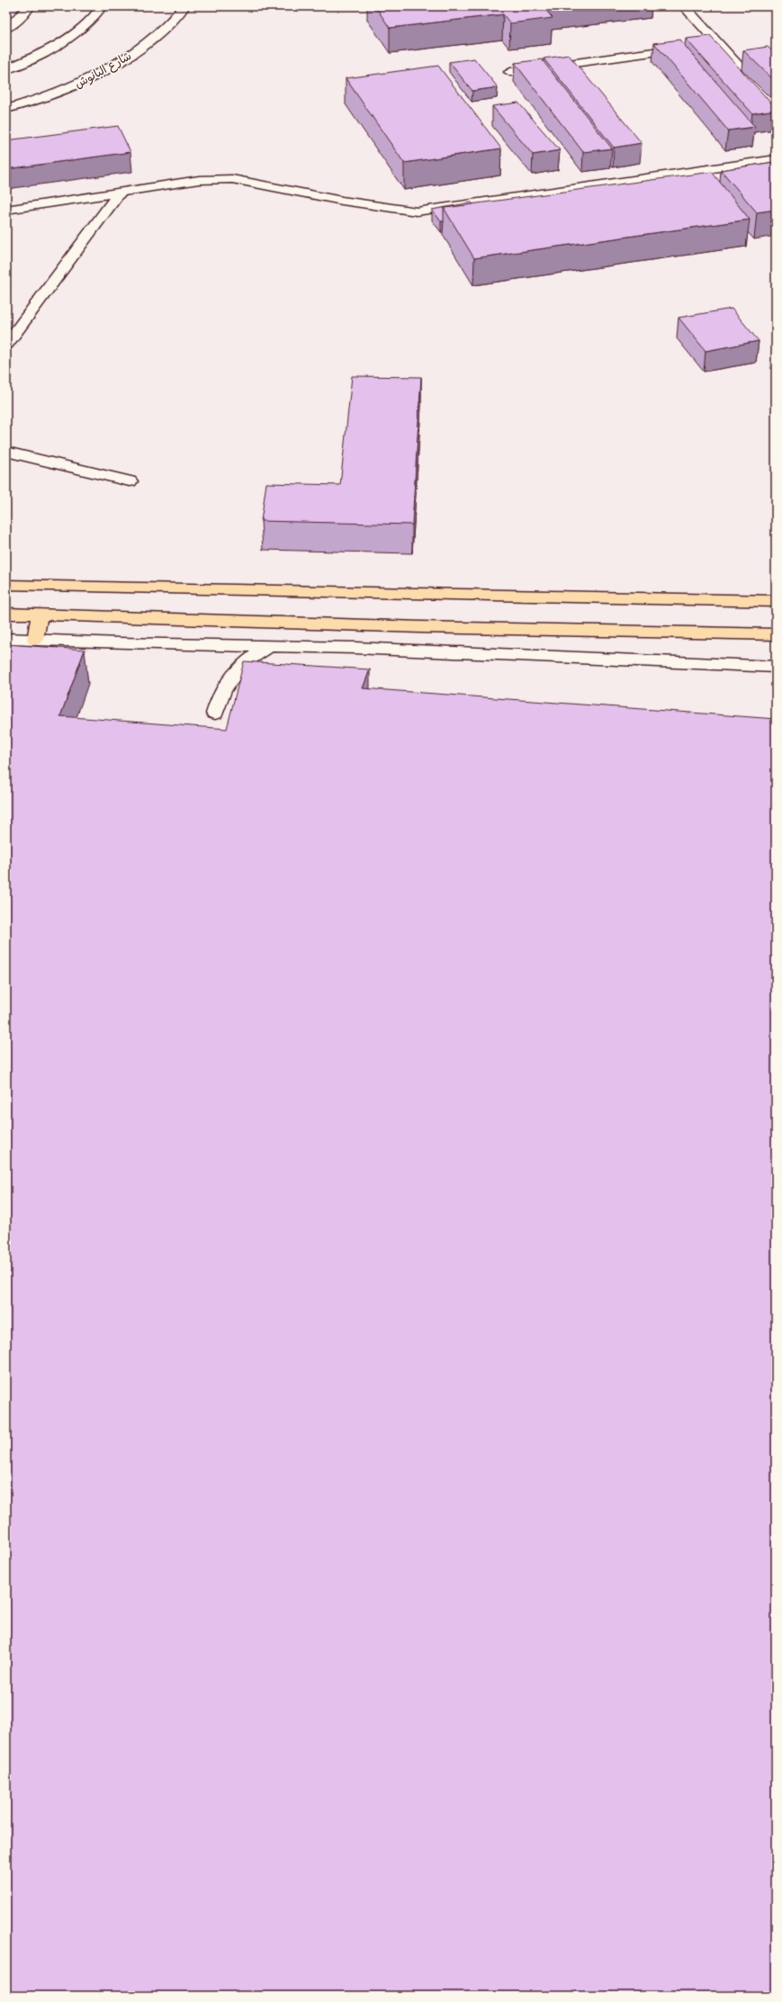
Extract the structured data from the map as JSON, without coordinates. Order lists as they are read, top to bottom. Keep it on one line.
{"streets":{"street":["شارع البانوش"]}}
